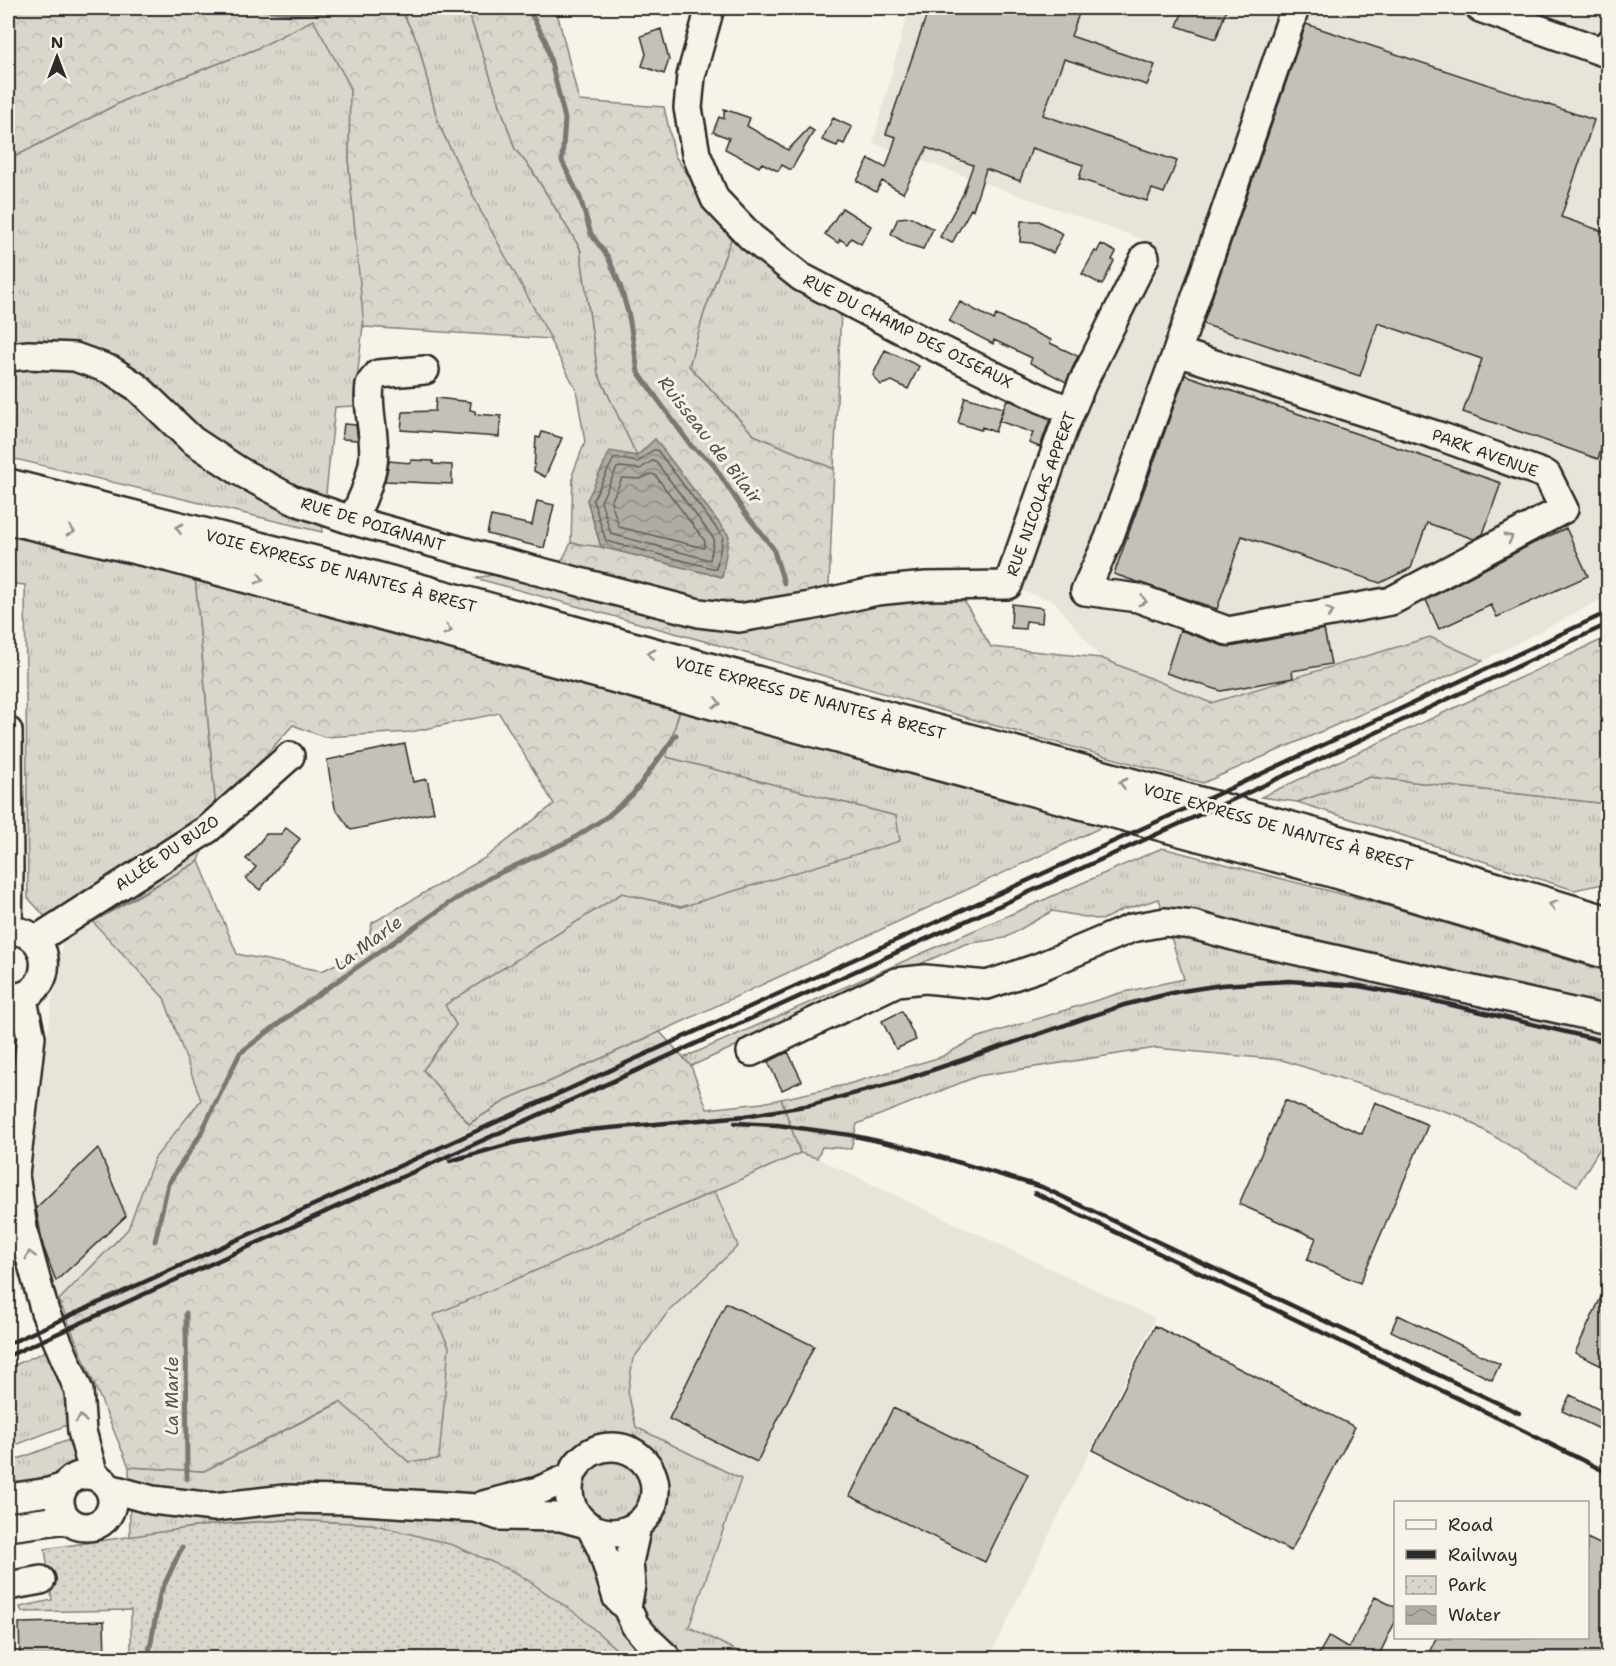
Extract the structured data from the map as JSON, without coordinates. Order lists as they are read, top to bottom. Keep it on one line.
{"streets":{"highway":["VOIE EXPRESS DE NANTES À BREST"],"street":["RUE DU CHAMP DES OISEAUX","PARK AVENUE","RUE NICOLAS APPERT","RUE DE POIGNANT","ALLÉE DU BUZO"]},"crossings":[["RUE DU CHAMP DES OISEAUX","RUE NICOLAS APPERT"],["RUE NICOLAS APPERT","RUE DE POIGNANT"]],"water":["Ruisseau de Bilair","La Marle"],"legend":["Road","Railway","Park","Water"],"north":"top"}
